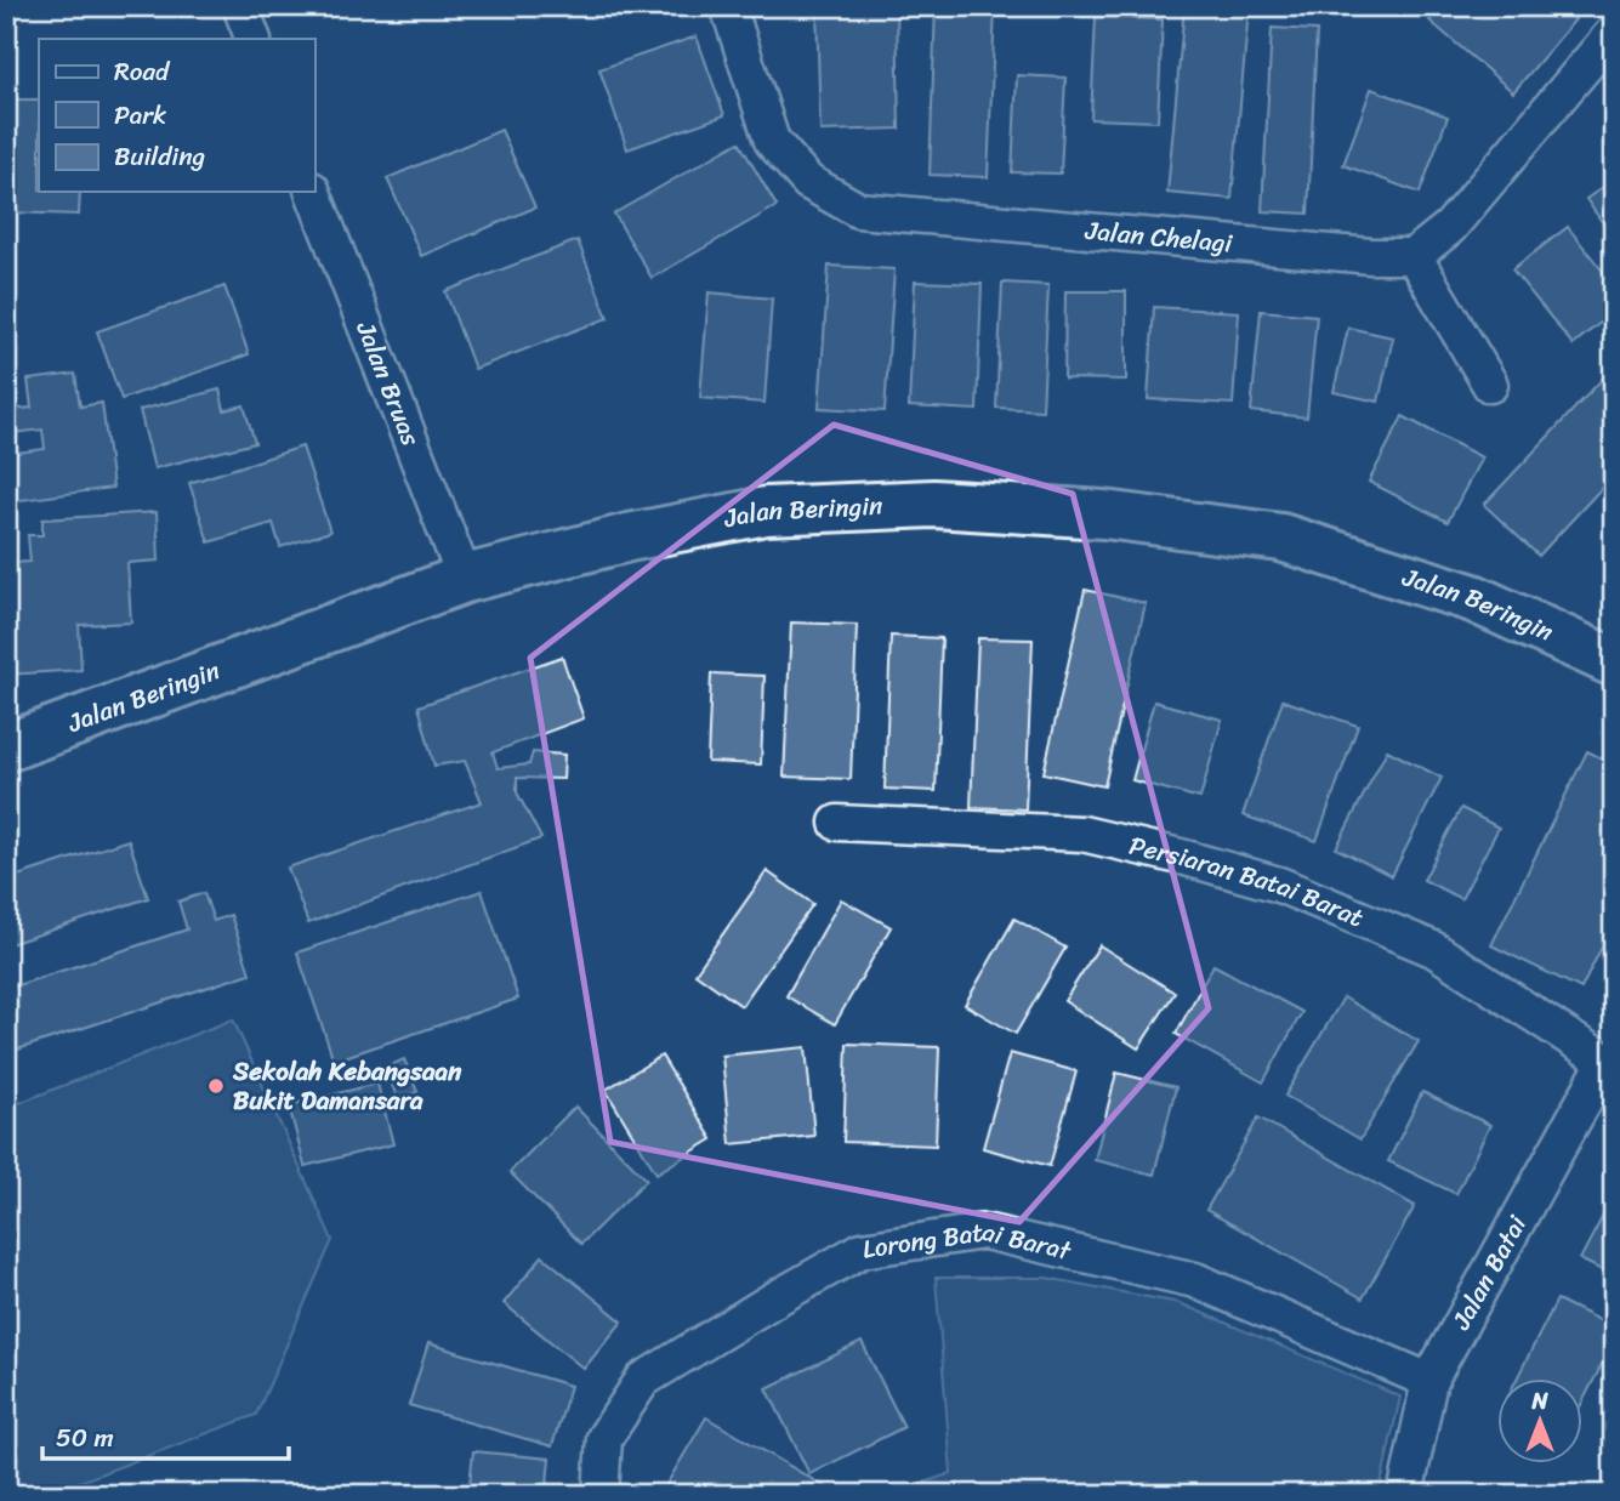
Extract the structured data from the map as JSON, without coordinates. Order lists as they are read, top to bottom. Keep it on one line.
{"streets":{"street":["Jalan Chelagi","Jalan Bruas","Jalan Beringin","Persiaran Batai Barat","Lorong Batai Barat","Jalan Batai"]},"crossings":[["Jalan Bruas","Jalan Beringin"],["Persiaran Batai Barat","Jalan Batai"],["Lorong Batai Barat","Jalan Batai"]],"places":["Sekolah Kebangsaan Bukit Damansara"],"legend":["Road","Park","Building"],"scale_bar":"50 m","north":"top"}
